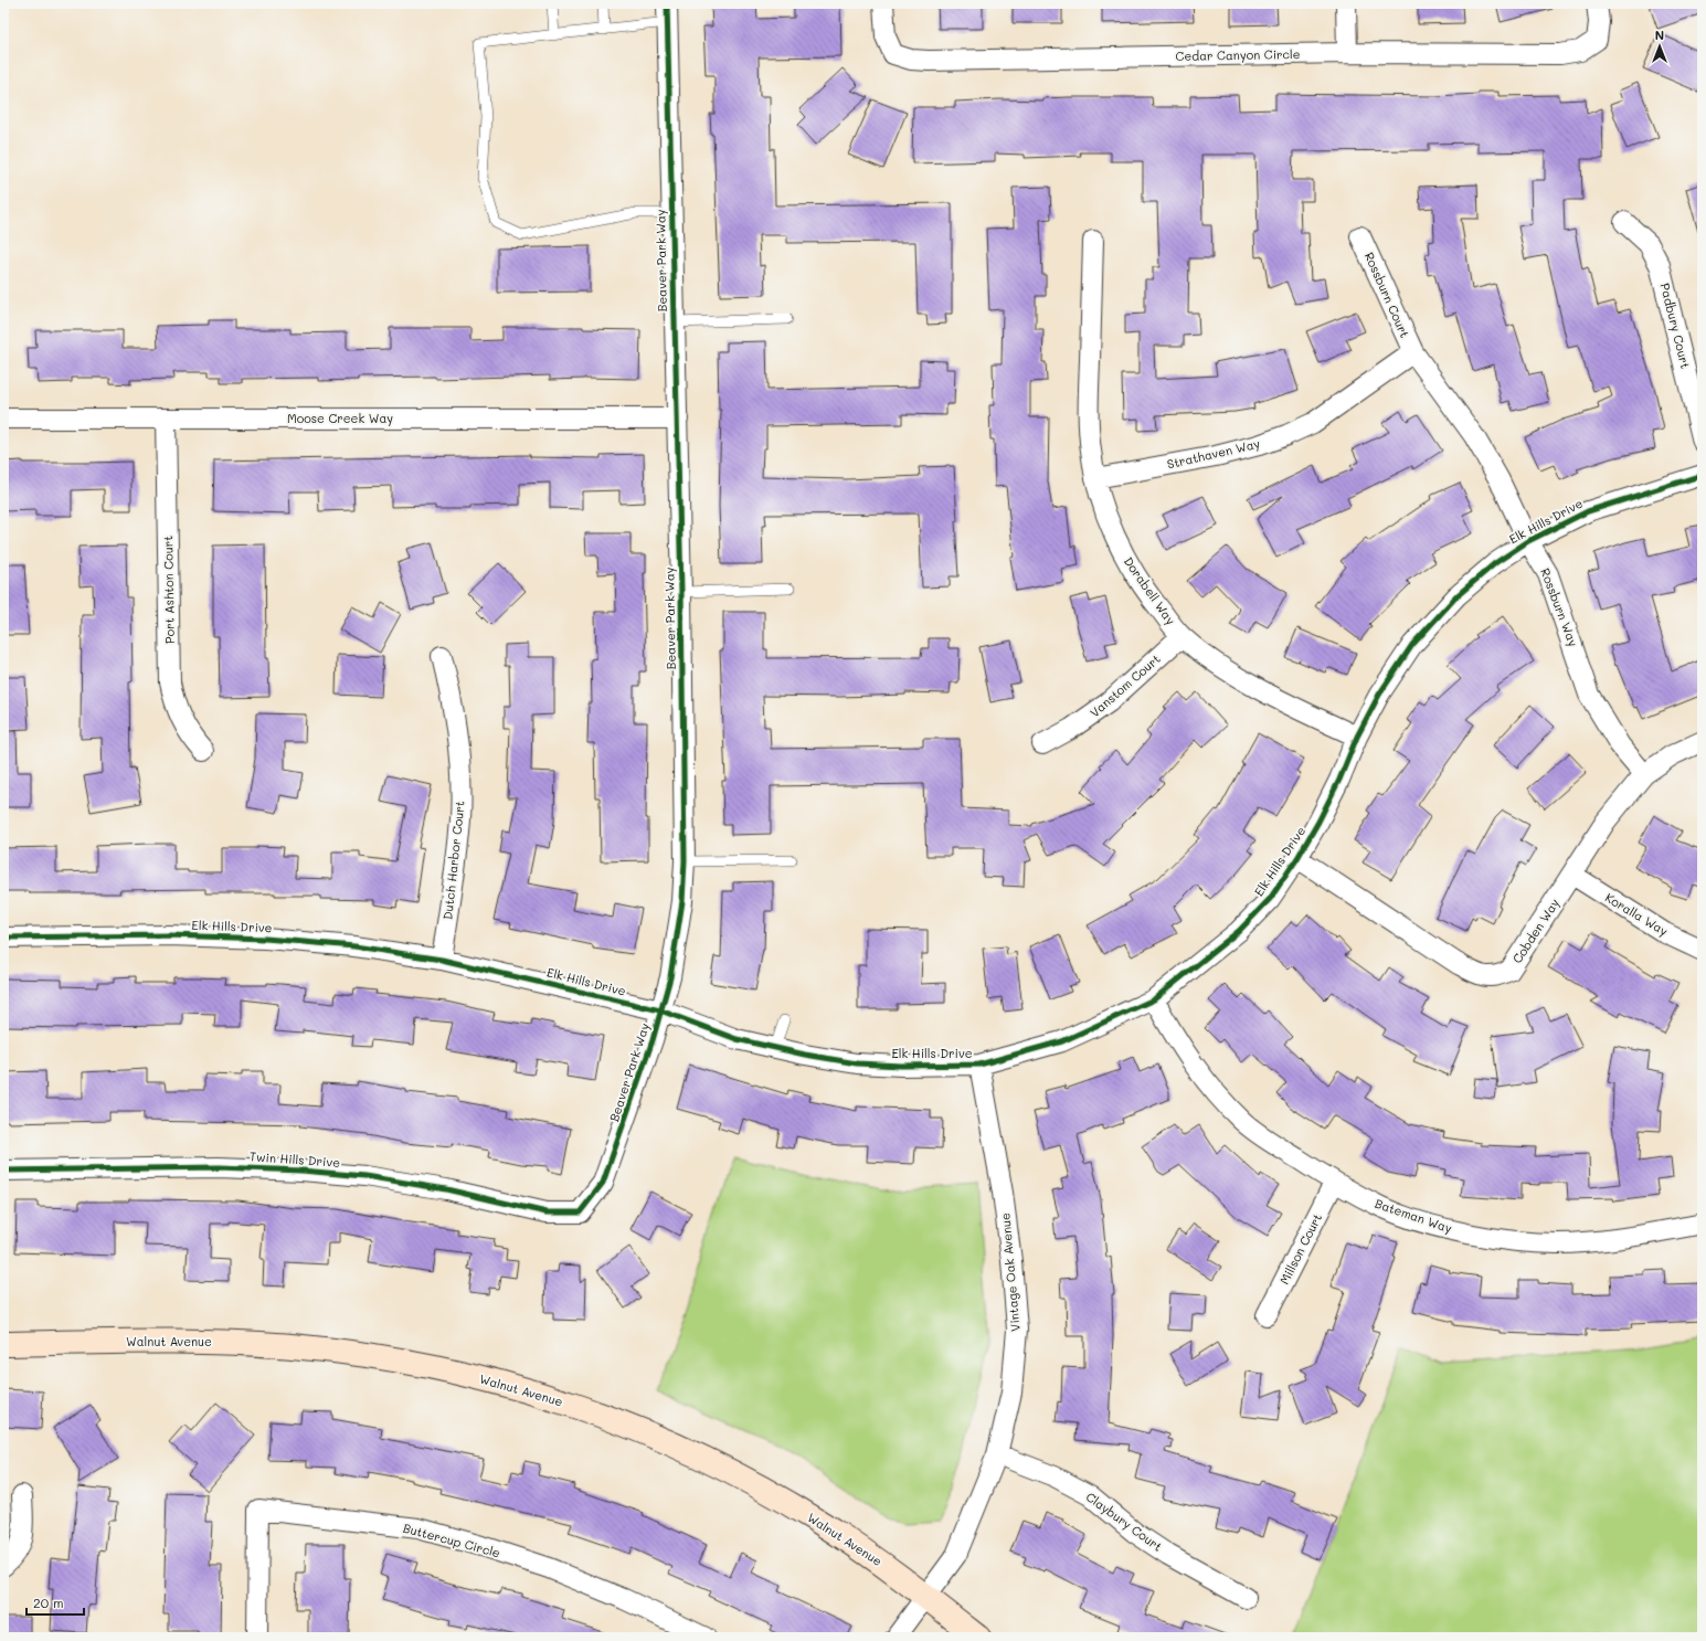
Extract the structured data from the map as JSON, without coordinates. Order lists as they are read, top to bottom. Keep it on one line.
{"streets":{"street":["Cedar Canyon Circle","Beaver Park Way","Rossburn Court","Padbury Court","Moose Creek Way","Strathaven Way","Elk Hills Drive","Port Ashton Court","Dorabell Way","Rossburn Way","Vanstom Court","Dutch Harbor Court","Koralla Way","Cobden Way","Twin Hills Drive","Bateman Way","Millson Court","Vintage Oak Avenue","Walnut Avenue","Claybury Court","Buttercup Circle"]},"crossings":[["Beaver Park Way","Moose Creek Way"],["Beaver Park Way","Elk Hills Drive"],["Beaver Park Way","Twin Hills Drive"],["Rossburn Court","Strathaven Way"],["Rossburn Court","Rossburn Way"],["Moose Creek Way","Port Ashton Court"],["Strathaven Way","Dorabell Way"],["Strathaven Way","Rossburn Way"],["Elk Hills Drive","Dorabell Way"],["Elk Hills Drive","Rossburn Way"],["Elk Hills Drive","Dutch Harbor Court"],["Elk Hills Drive","Cobden Way"],["Elk Hills Drive","Bateman Way"],["Elk Hills Drive","Vintage Oak Avenue"],["Dorabell Way","Vanstom Court"],["Rossburn Way","Cobden Way"],["Koralla Way","Cobden Way"],["Bateman Way","Millson Court"],["Vintage Oak Avenue","Walnut Avenue"],["Vintage Oak Avenue","Claybury Court"]],"scale_bar":"20 m","north":"top"}
